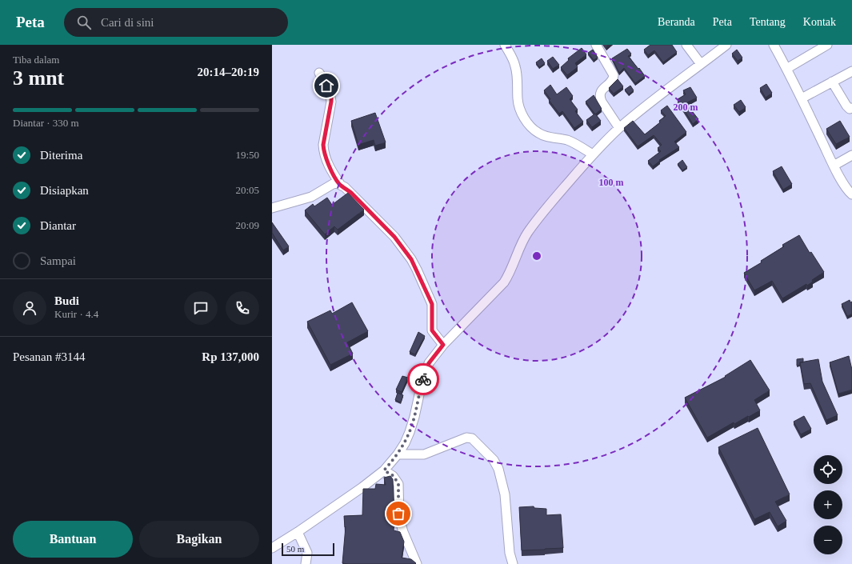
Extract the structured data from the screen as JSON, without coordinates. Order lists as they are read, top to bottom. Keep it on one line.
{"scale_bar":"50 m","page":{"header":"Peta","search":"Cari di sini","nav":["Beranda","Peta","Tentang","Kontak"],"heading":["3 mnt","Tiba dalam","20:14–20:19"],"panel":["Budi","Kurir · 4.4","Pesanan #3144","Rp 137,000"],"bar":"Diantar · 330 m","list":[["Diterima","19:50"],["Disiapkan","20:05"],["Diantar","20:09"],"Sampai"],"map_buttons":["+","−"],"buttons":["Bantuan","Bagikan"],"scale":"50 m"},"rings":["200 m","100 m"]}
